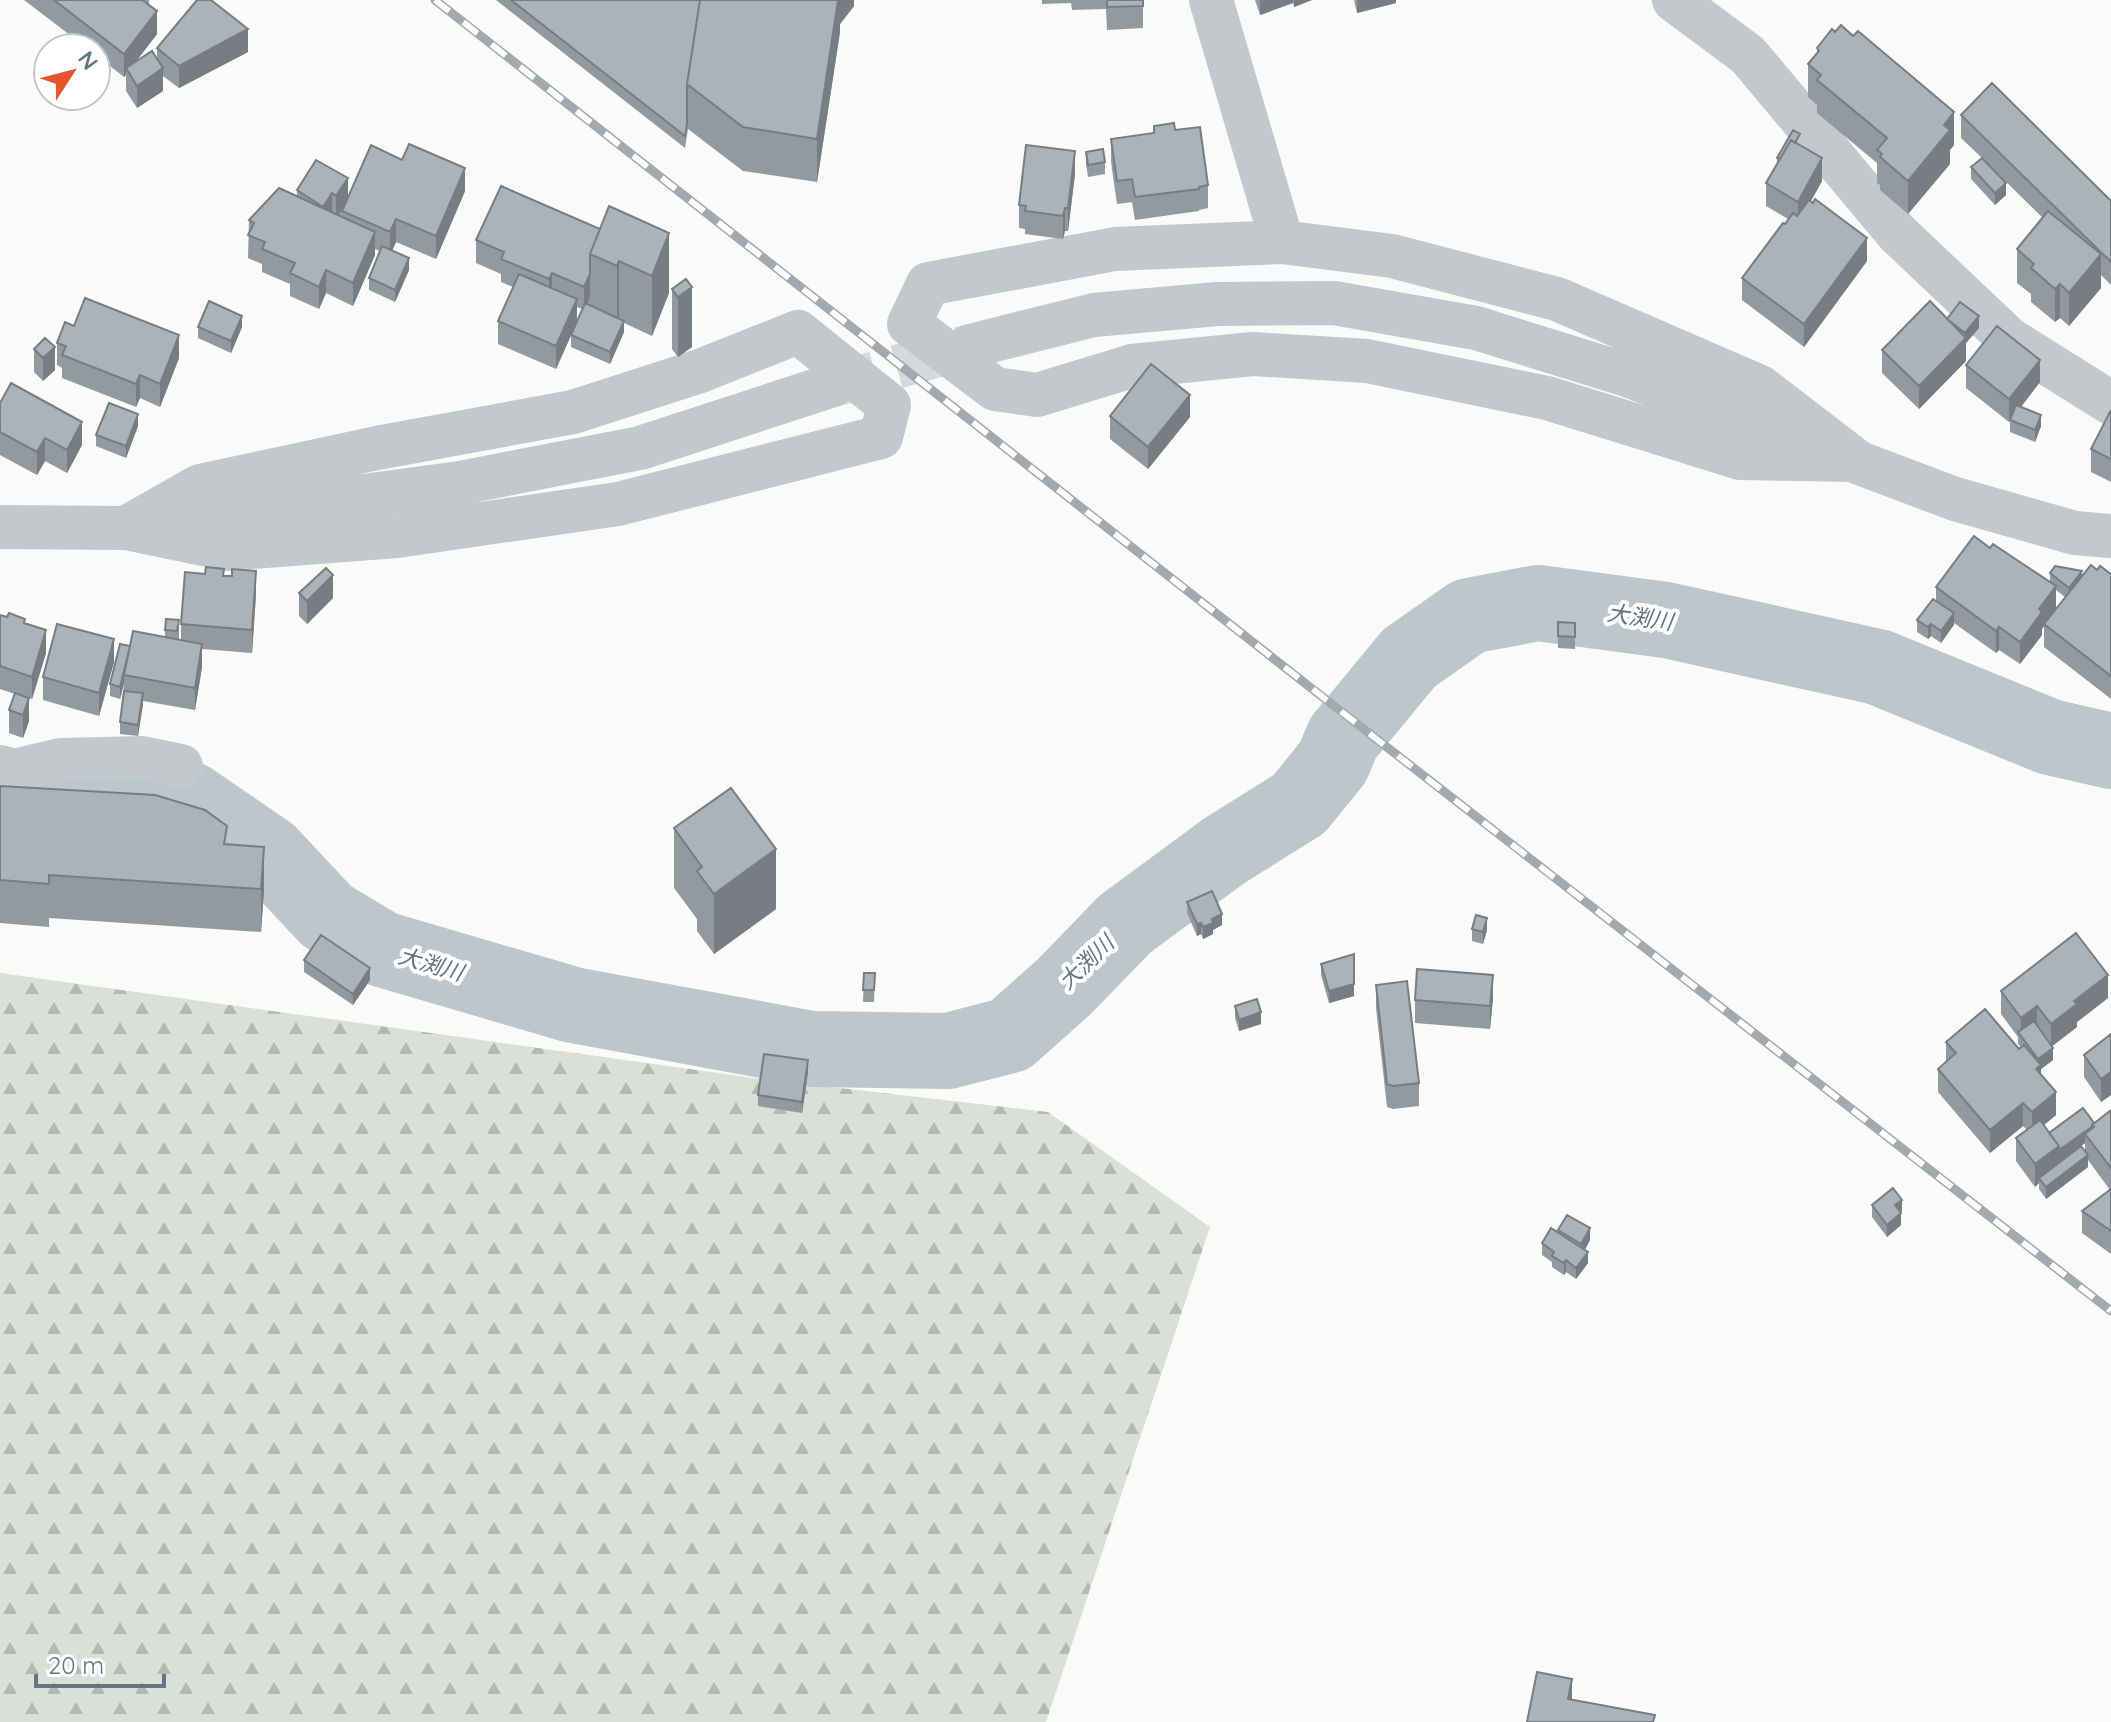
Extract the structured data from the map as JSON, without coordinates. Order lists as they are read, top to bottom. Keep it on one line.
{"water":["大渕川"],"scale_bar":"20 m","north":"top right"}
